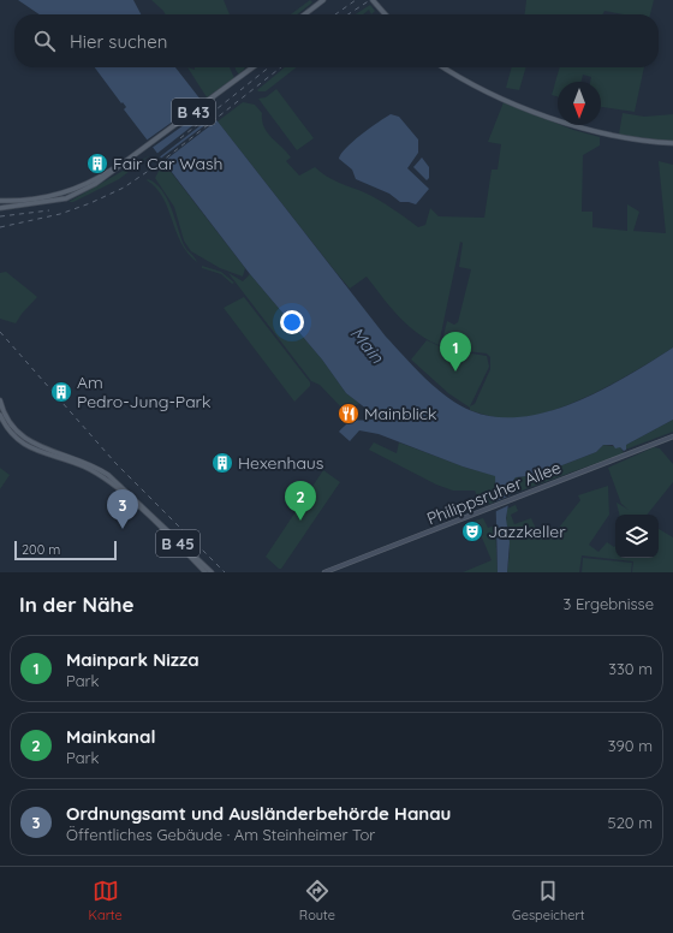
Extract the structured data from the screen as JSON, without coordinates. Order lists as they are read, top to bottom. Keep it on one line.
{"streets":{"main road":["B 43","Philippsruher Allee","B 45"]},"water":["Main"],"places":{"building":["Fair Car Wash","Am Pedro-Jung-Park","Hexenhaus"],"restaurant":["Mainblick"],"theatre":["Jazzkeller"]},"scale_bar":"200 m","north":"bottom","page":{"search":"Hier suchen","pins":["1","2","3"],"scale":"200 m","heading":["In der Nähe","3 Ergebnisse"],"list":[{"mark":"1","name":"Mainpark Nizza","note":"Park","value":"330 m"},{"mark":"2","name":"Mainkanal","note":"Park","value":"390 m"},{"mark":"3","name":"Ordnungsamt und Ausländerbehörde Hanau","note":"Öffentliches Gebäude · Am Steinheimer Tor","value":"520 m"}],"nav":["Karte","Route","Gespeichert"]}}
